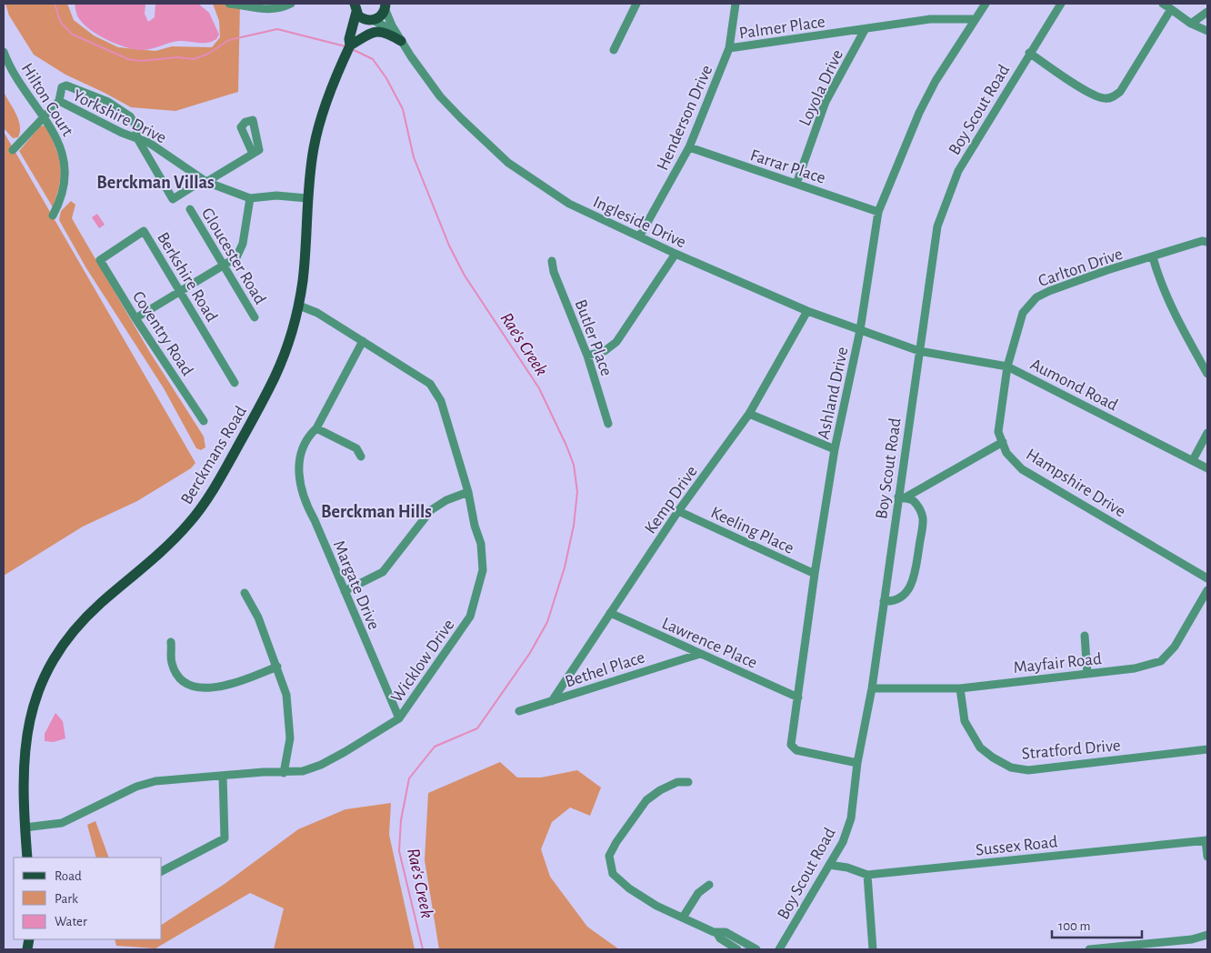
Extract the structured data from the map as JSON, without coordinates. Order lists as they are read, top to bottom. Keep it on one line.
{"streets":{"main road":["Berckmans Road"],"street":["Palmer Place","Loyola Drive","Hilton Court","Boy Scout Road","Yorkshire Drive","Henderson Drive","Farrar Place","Ingleside Drive","Gloucester Road","Carlton Drive","Berkshire Road","Coventry Road","Butler Place","Aumond Road","Ashland Drive","Hampshire Drive","Kemp Drive","Keeling Place","Margate Drive","Lawrence Place","Wicklow Drive","Mayfair Road","Bethel Place","Stratford Drive","Sussex Road"]},"crossings":[["Palmer Place","Loyola Drive"],["Palmer Place","Henderson Drive"],["Palmer Place","Ashland Drive"],["Loyola Drive","Farrar Place"],["Hilton Court","Yorkshire Drive"],["Boy Scout Road","Ingleside Drive"],["Boy Scout Road","Aumond Road"],["Boy Scout Road","Ashland Drive"],["Boy Scout Road","Mayfair Road"],["Boy Scout Road","Sussex Road"],["Yorkshire Drive","Berckmans Road"],["Henderson Drive","Farrar Place"],["Henderson Drive","Ingleside Drive"],["Farrar Place","Ashland Drive"],["Ingleside Drive","Aumond Road"],["Ingleside Drive","Ashland Drive"],["Ingleside Drive","Berckmans Road"],["Ingleside Drive","Kemp Drive"],["Carlton Drive","Aumond Road"],["Carlton Drive","Hampshire Drive"],["Berkshire Road","Coventry Road"],["Aumond Road","Hampshire Drive"],["Ashland Drive","Keeling Place"],["Ashland Drive","Lawrence Place"],["Berckmans Road","Wicklow Drive"],["Kemp Drive","Keeling Place"],["Kemp Drive","Lawrence Place"],["Kemp Drive","Bethel Place"],["Margate Drive","Wicklow Drive"],["Lawrence Place","Bethel Place"],["Mayfair Road","Stratford Drive"]],"districts":["Berckman Villas","Berckman Hills"],"water":["Rae's Creek"],"legend":["Road","Park","Water"],"scale_bar":"100 m"}
